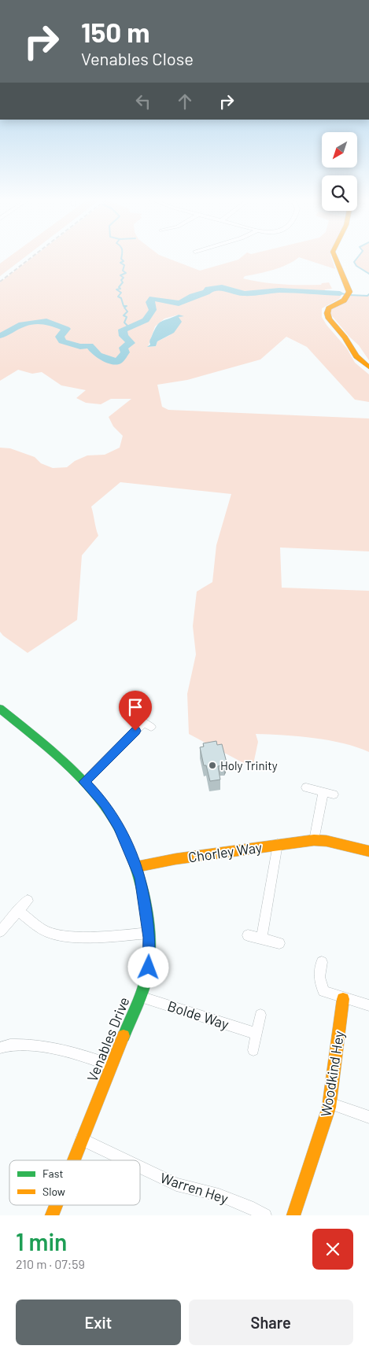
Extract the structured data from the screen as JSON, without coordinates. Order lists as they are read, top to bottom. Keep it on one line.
{"streets":{"street":["Chorley Way","Bolde Way","Venables Drive","Woodkind Hey","Warren Hey"]},"crossings":[["Chorley Way","Venables Drive"],["Bolde Way","Venables Drive"],["Venables Drive","Warren Hey"]],"places":["Holy Trinity"],"legend":["Fast","Slow"],"north":"bottom left","page":{"turn":["150 m","Venables Close"],"heading":["1 min","210 m · 07:59"],"buttons":["Exit","Share"]}}
